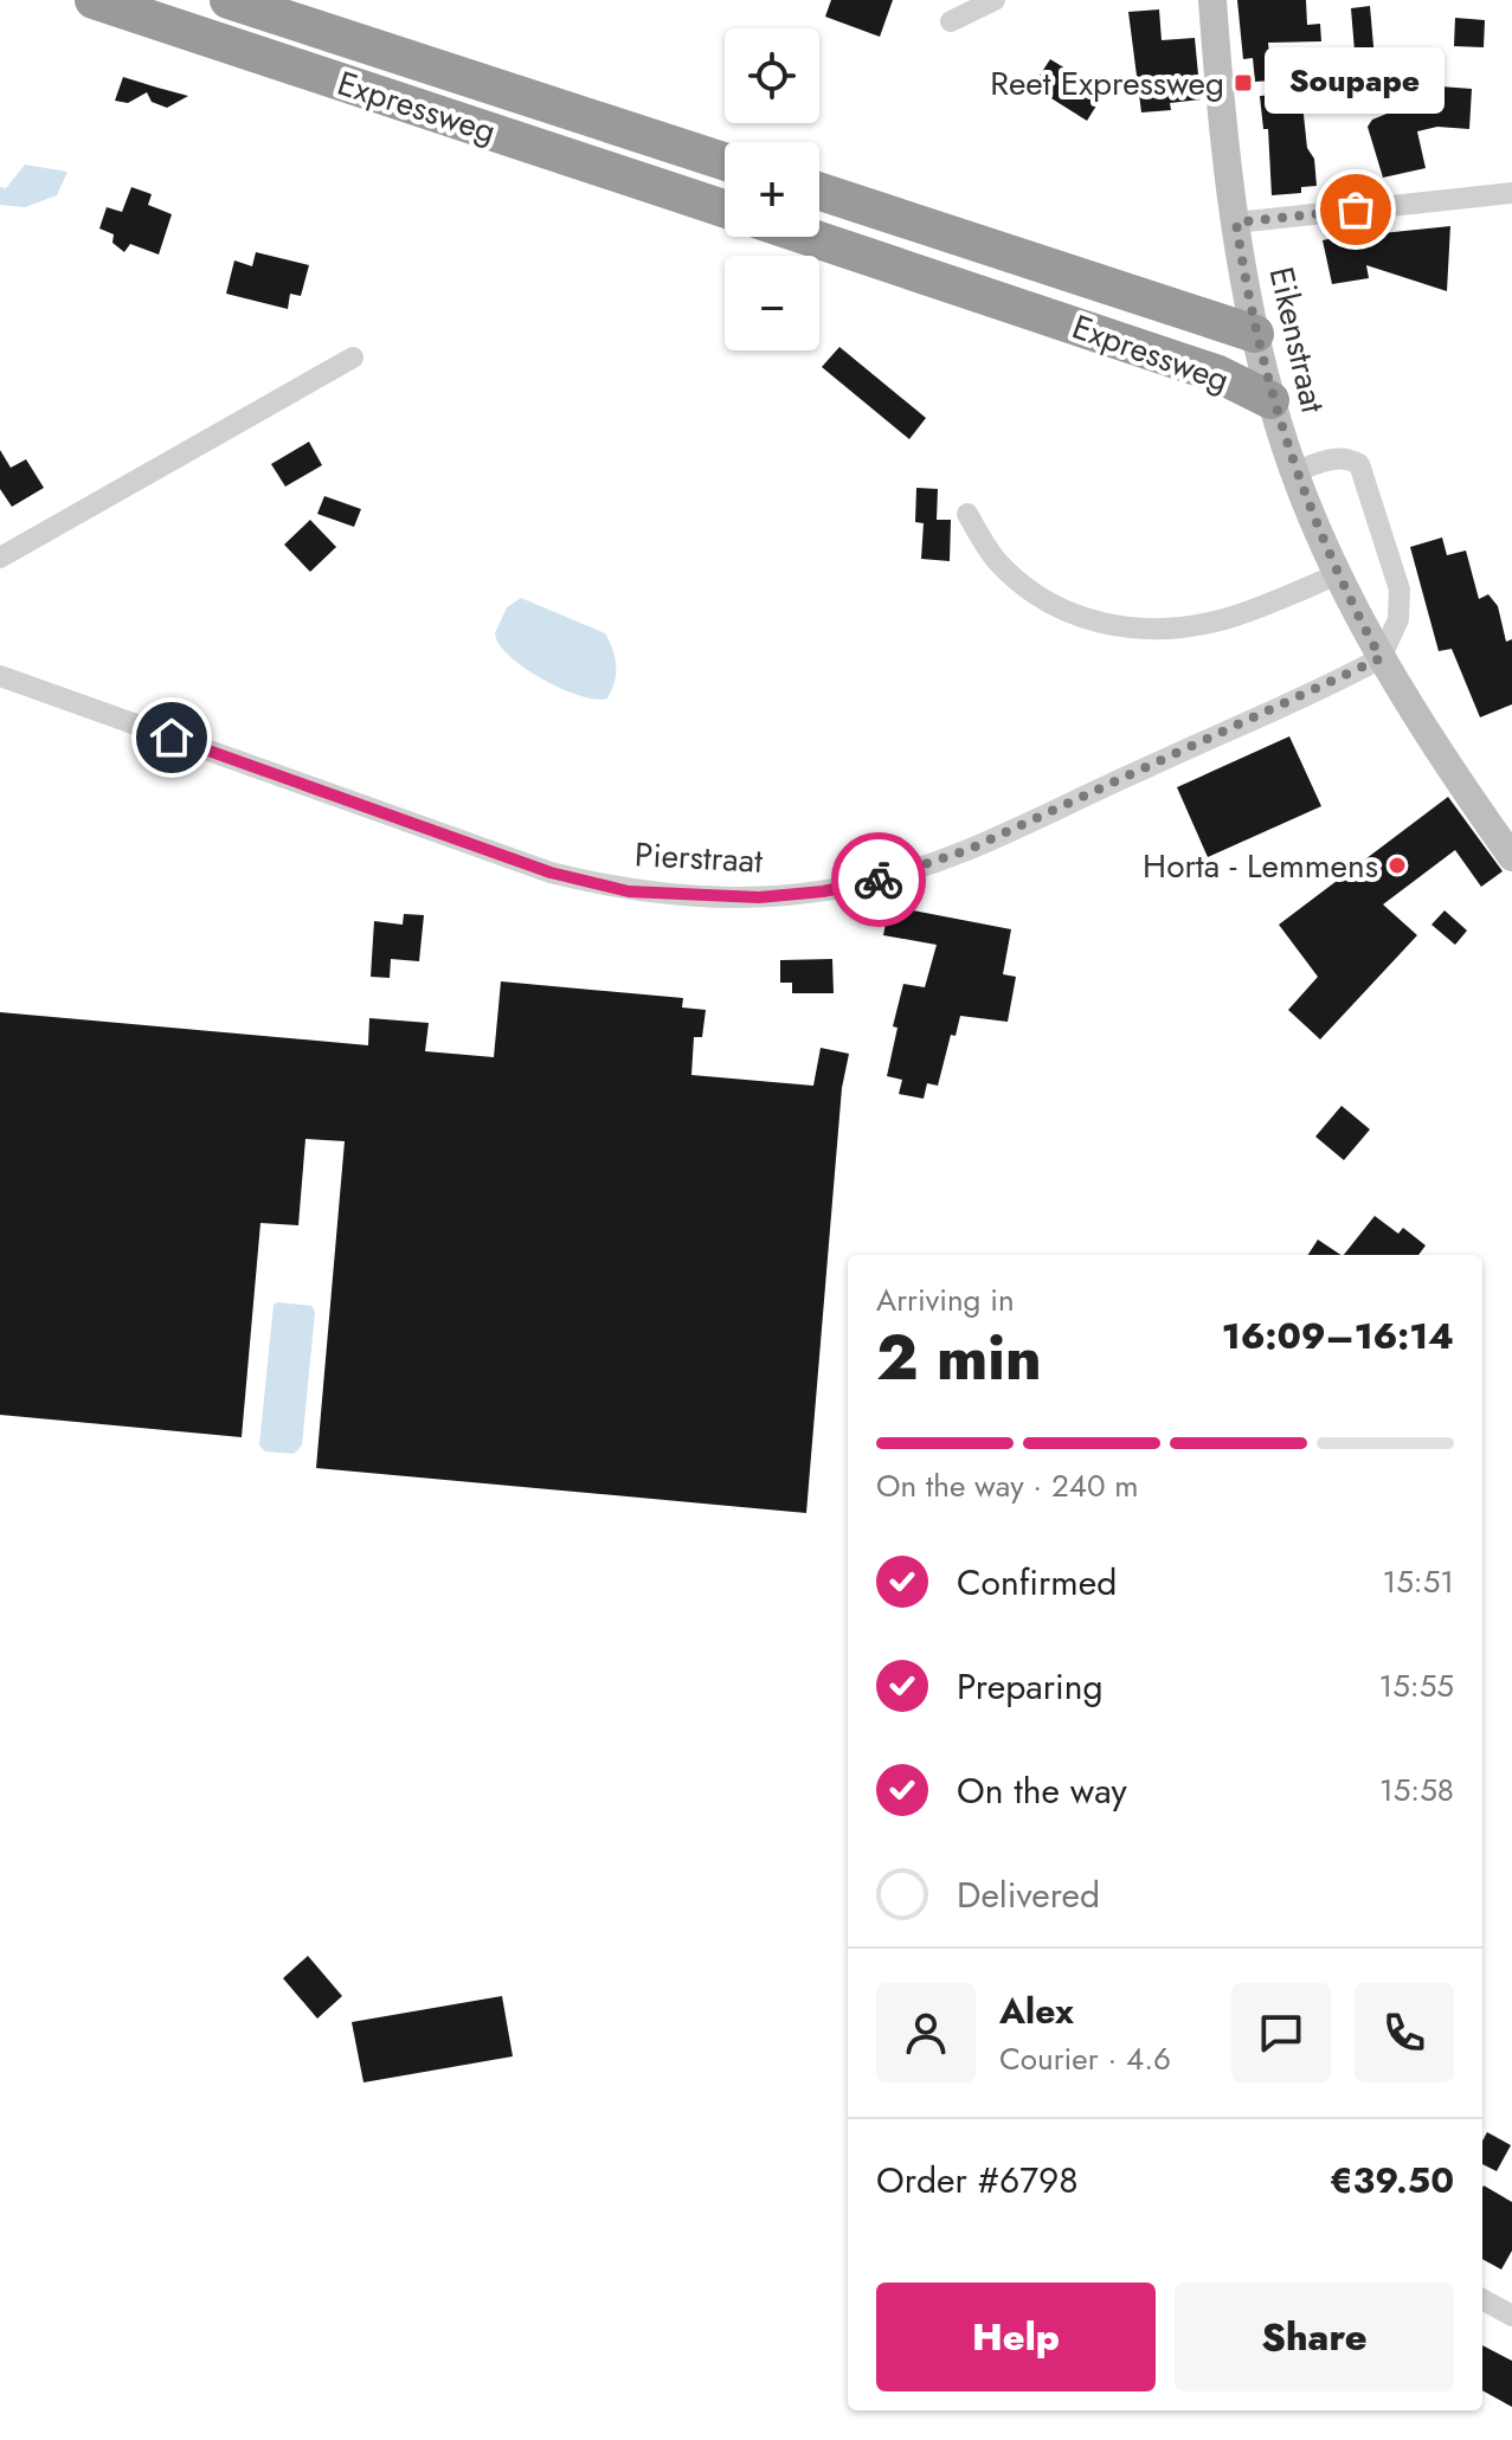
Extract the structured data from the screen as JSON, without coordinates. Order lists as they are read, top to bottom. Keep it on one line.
{"streets":{"highway":["Expressweg"],"street":["Eikenstraat","Pierstraat"]},"crossings":[["Expressweg","Eikenstraat"]],"places":{"transit":["Reet Expressweg"],"other":["Soupape","Horta - Lemmens"]},"page":{"map_buttons":["+","−"],"bubble":"Soupape","heading":["2 min","Arriving in","16:09–16:14"],"panel":["Alex","Courier · 4.6","Order #6798","€39.50"],"bar":"On the way · 240 m","list":[["Confirmed","15:51"],["Preparing","15:55"],["On the way","15:58"],"Delivered"],"buttons":["Help","Share"]}}
